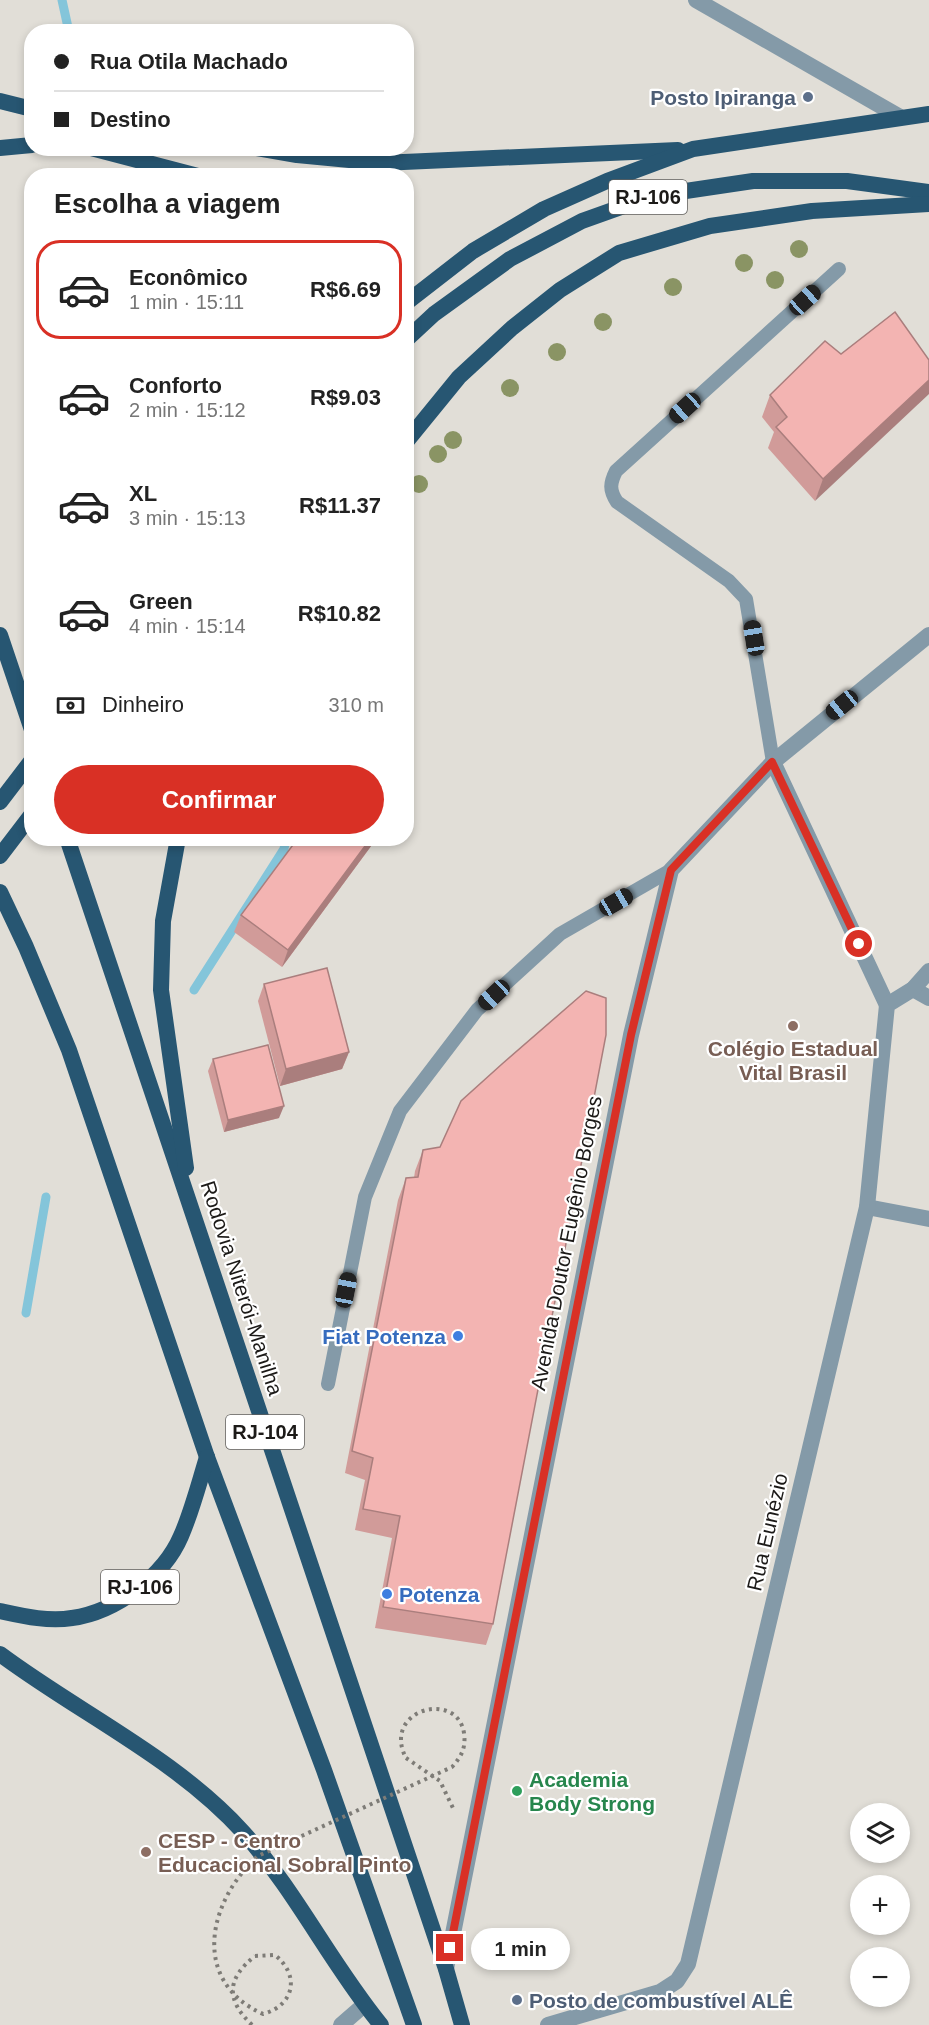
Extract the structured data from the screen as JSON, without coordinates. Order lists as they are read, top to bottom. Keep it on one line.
{"streets":{"highway":["RJ-106","Rodovia Niterói-Manilha","RJ-104"],"street":["Avenida Doutor Eugênio Borges","Rua Eunézio"]},"crossings":[["RJ-106","RJ-104"],["Avenida Doutor Eugênio Borges","Rodovia Niterói-Manilha"]],"places":["Posto Ipiranga","Colégio Estadual Vital Brasil","Fiat Potenza","Potenza","Academia Body Strong","CESP - Centro Educacional Sobral Pinto","Posto de combustível ALÊ"],"page":{"banner":["Rua Otila Machado","Destino"],"heading":"Escolha a viagem","list":[{"name":"Econômico","note":"1 min · 15:11","value":"R$6.69"},{"name":"Conforto","note":"2 min · 15:12","value":"R$9.03"},{"name":"XL","note":"3 min · 15:13","value":"R$11.37"},{"name":"Green","note":"4 min · 15:14","value":"R$10.82"}],"pay":["Dinheiro","310 m"],"buttons":"Confirmar","map_buttons":["+","−"],"bubble":"1 min"}}
